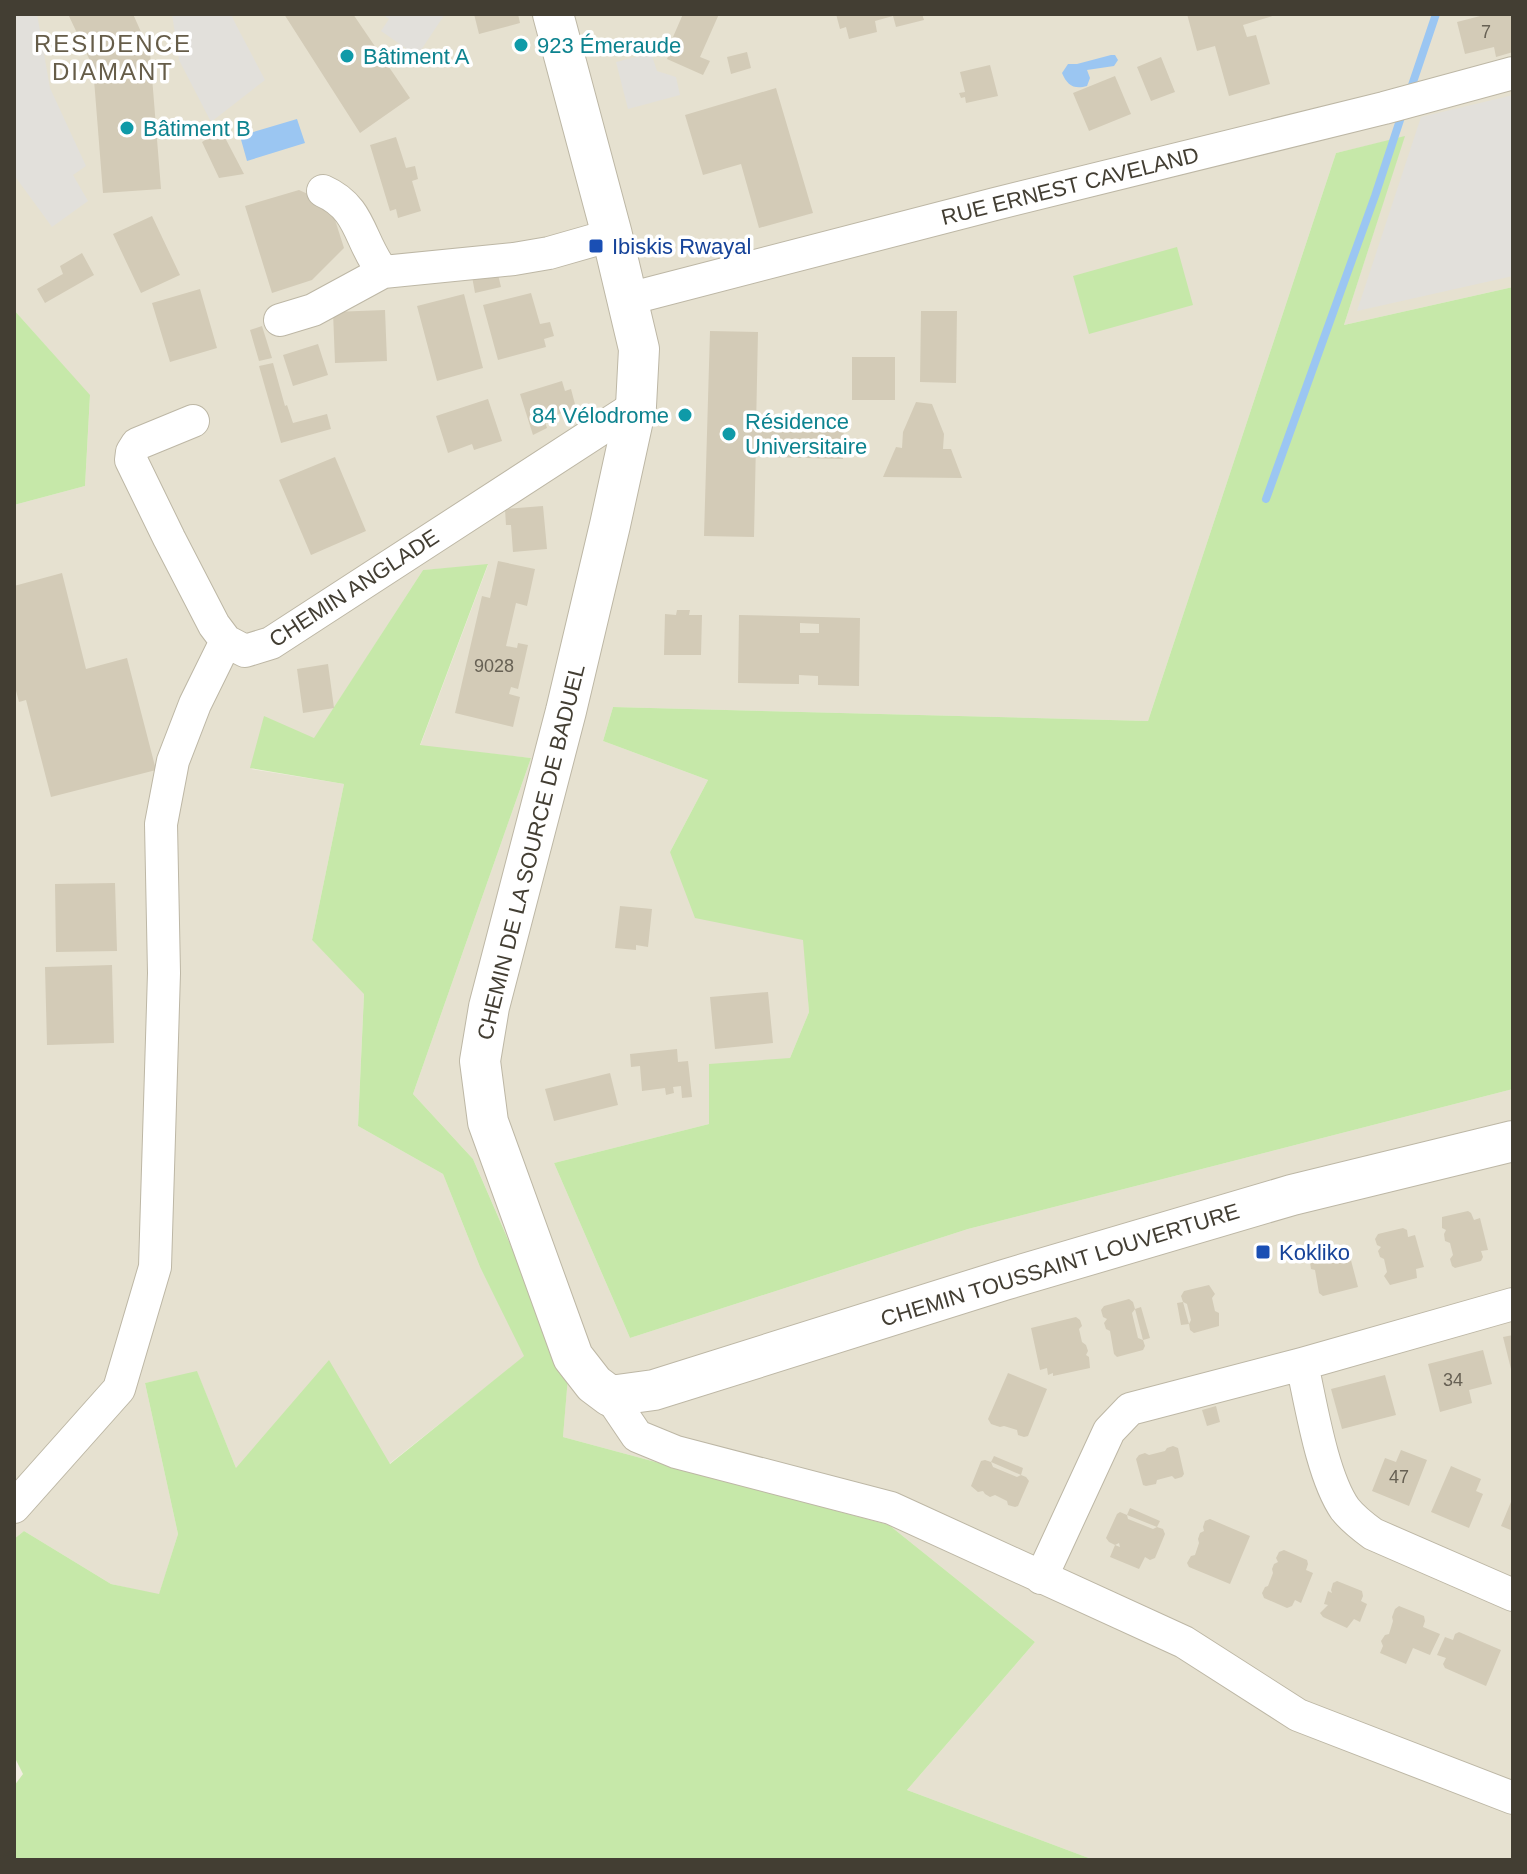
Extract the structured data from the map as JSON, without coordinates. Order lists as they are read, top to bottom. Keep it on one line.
{"streets":{"street":["RUE ERNEST CAVELAND","CHEMIN ANGLADE","CHEMIN DE LA SOURCE DE BADUEL","CHEMIN TOUSSAINT LOUVERTURE"]},"crossings":[["RUE ERNEST CAVELAND","CHEMIN DE LA SOURCE DE BADUEL"],["CHEMIN ANGLADE","CHEMIN DE LA SOURCE DE BADUEL"],["CHEMIN DE LA SOURCE DE BADUEL","CHEMIN TOUSSAINT LOUVERTURE"]],"districts":["RESIDENCE DIAMANT"],"places":{"other":["923 Émeraude","Bâtiment A","Bâtiment B","84 Vélodrome","Résidence Universitaire"],"transit":["Ibiskis Rwayal","Kokliko"]},"house_numbers":["7","9028","34","47"]}
